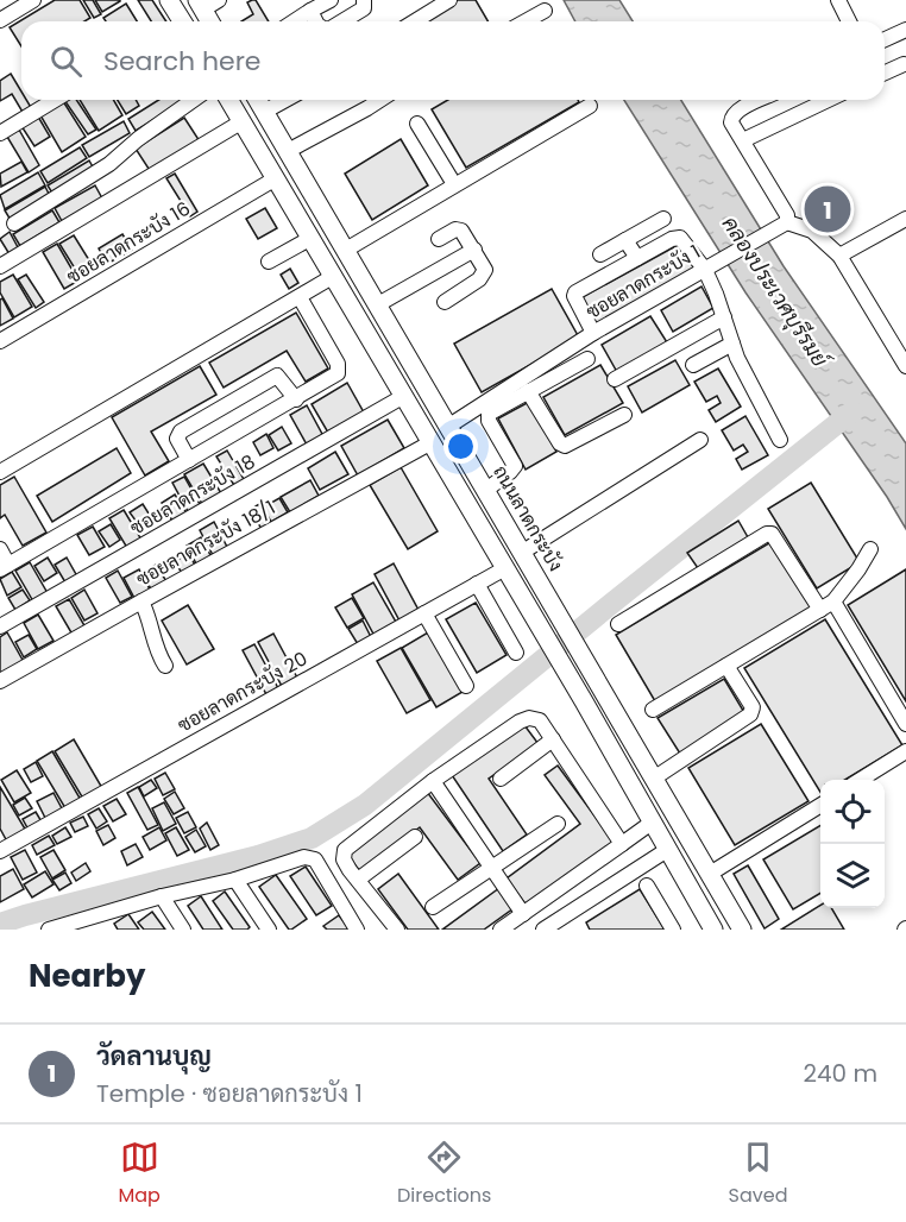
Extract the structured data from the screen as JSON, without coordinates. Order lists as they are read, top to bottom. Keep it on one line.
{"streets":{"main road":["ถนนลาดกระบัง"],"street":["ซอยลาดกระบัง 16","ซอยลาดกระบัง 1","ซอยลาดกระบัง 18","ซอยลาดกระบัง 18/1","ซอยลาดกระบัง 20"]},"crossings":[["ซอยลาดกระบัง 1","ถนนลาดกระบัง"]],"water":["คลองประเวศบุรีรมย์"],"page":{"search":"Search here","pins":"1","heading":"Nearby","list":[{"mark":"1","name":"วัดลานบุญ","note":"Temple · ซอยลาดกระบัง 1","value":"240 m"}],"nav":["Map","Directions","Saved"]}}
